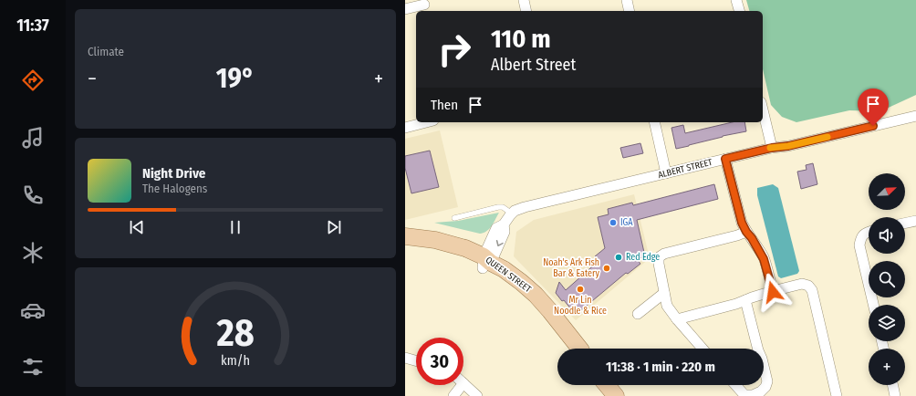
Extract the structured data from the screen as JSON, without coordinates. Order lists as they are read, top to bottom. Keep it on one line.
{"streets":{"main road":["QUEEN STREET"],"street":["ALBERT STREET"]},"crossings":[["ALBERT STREET","QUEEN STREET"]],"places":["IGA","Red Edge","Noah's Ark Fish Bar & Eatery","Mr Lin Noodle & Rice"],"north":"top right","page":{"tabs":"11:37","tile":"Climate","turn":["110 m","Albert Street"],"heat":["−","19°","+"],"then":"Then","song":["Night Drive","The Halogens"],"map_buttons":"+","limit":"30","trip":"11:38 · 1 min · 220 m","gauge":["28","km/h"]}}
